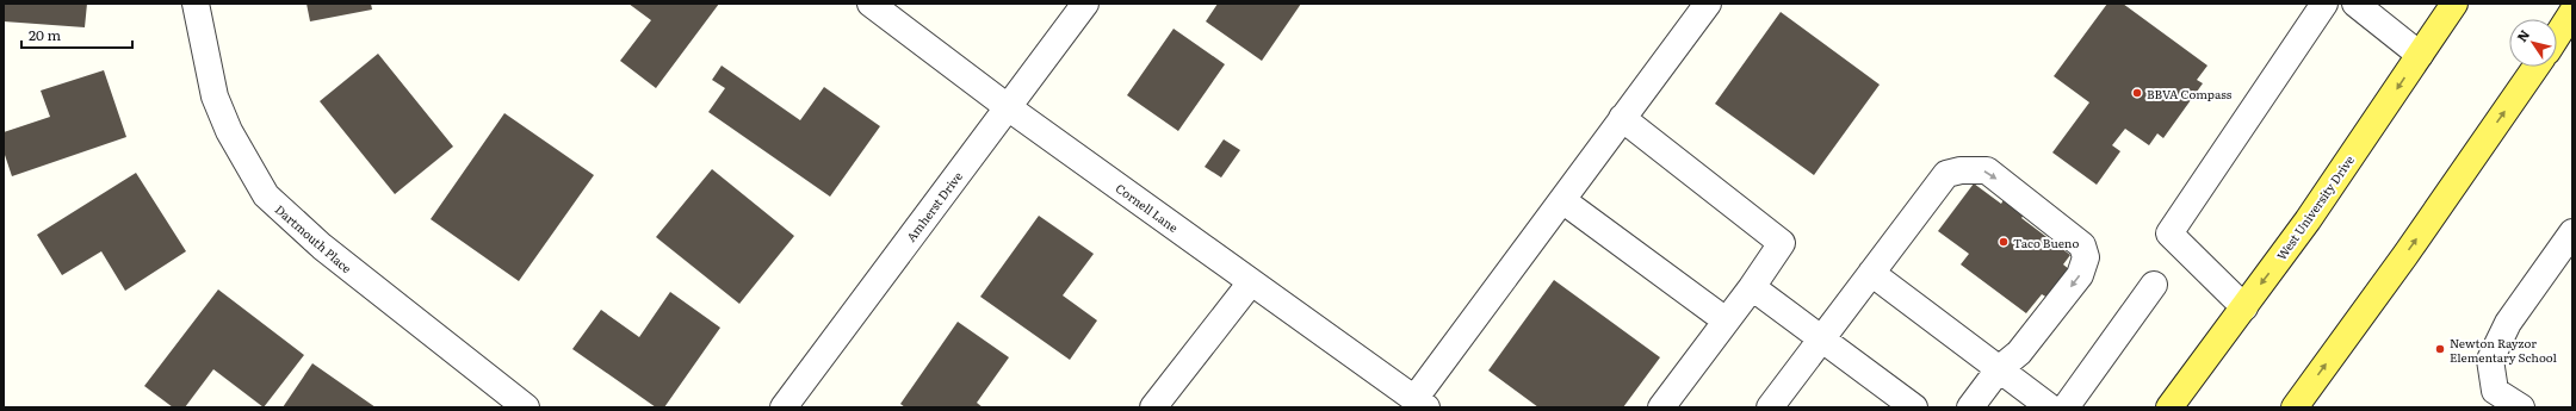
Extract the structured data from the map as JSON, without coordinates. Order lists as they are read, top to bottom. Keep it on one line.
{"streets":{"main road":["West University Drive"],"street":["Amherst Drive","Cornell Lane","Dartmouth Place"]},"crossings":[["Amherst Drive","Cornell Lane"]],"places":["BBVA Compass","Taco Bueno","Newton Rayzor Elementary School"],"scale_bar":"20 m","north":"top left"}
